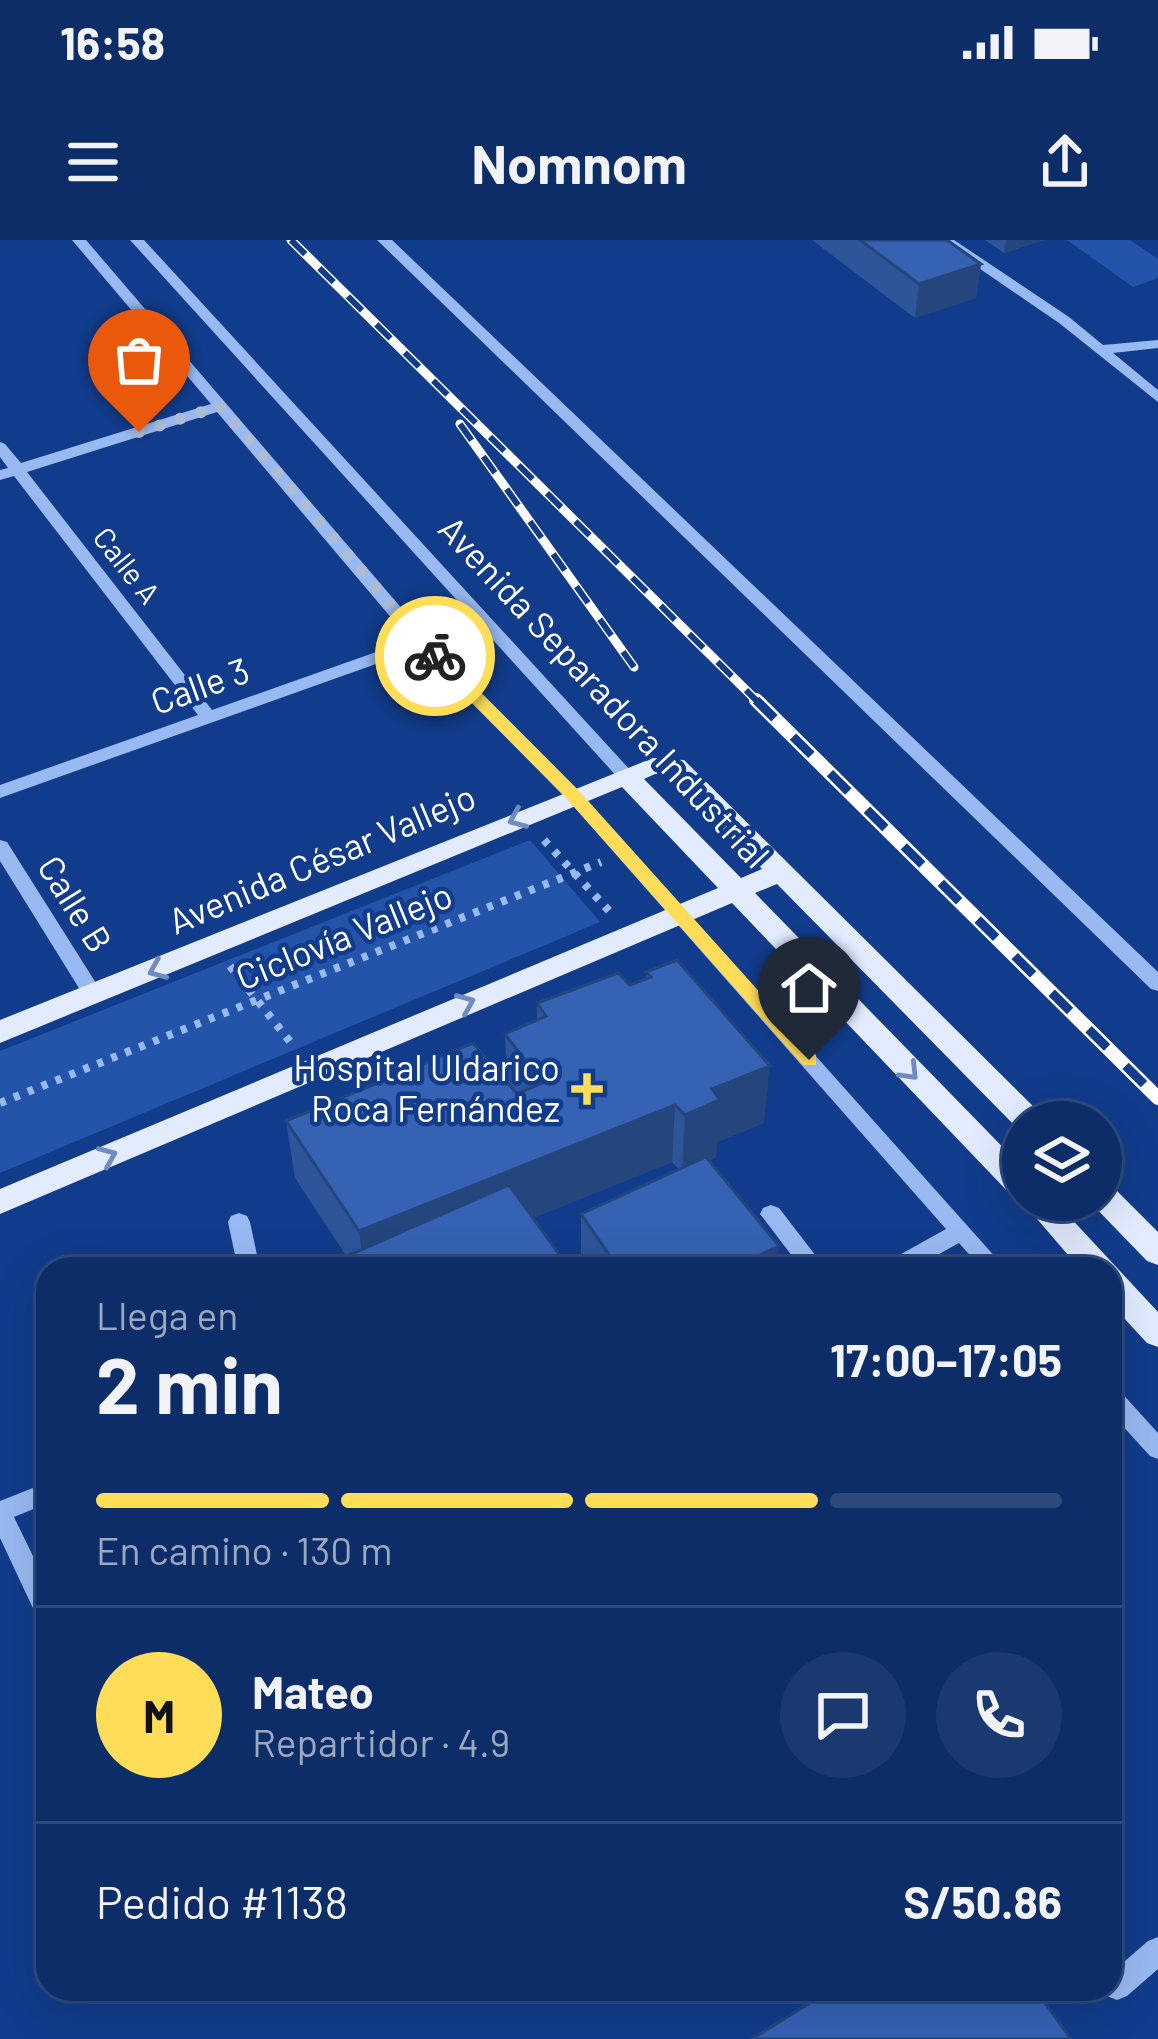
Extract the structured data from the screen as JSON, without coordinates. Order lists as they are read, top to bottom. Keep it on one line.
{"streets":{"main road":["Avenida Separadora Industrial","Avenida César Vallejo"],"street":["Calle A","Calle 3","Calle B"],"path":["Ciclovía Vallejo"]},"crossings":[["Calle A","Calle 3"],["Avenida Separadora Industrial","Avenida César Vallejo"],["Avenida César Vallejo","Calle B"]],"places":{"health":["Hospital Uldarico Roca Fernández"]},"page":{"status":"16:58","header":"Nomnom","heading":["2 min","Llega en","17:00–17:05"],"panel":["Mateo","Repartidor · 4.9","Pedido #1138","S/50.86"],"bar":"En camino · 130 m","round":"M"}}
